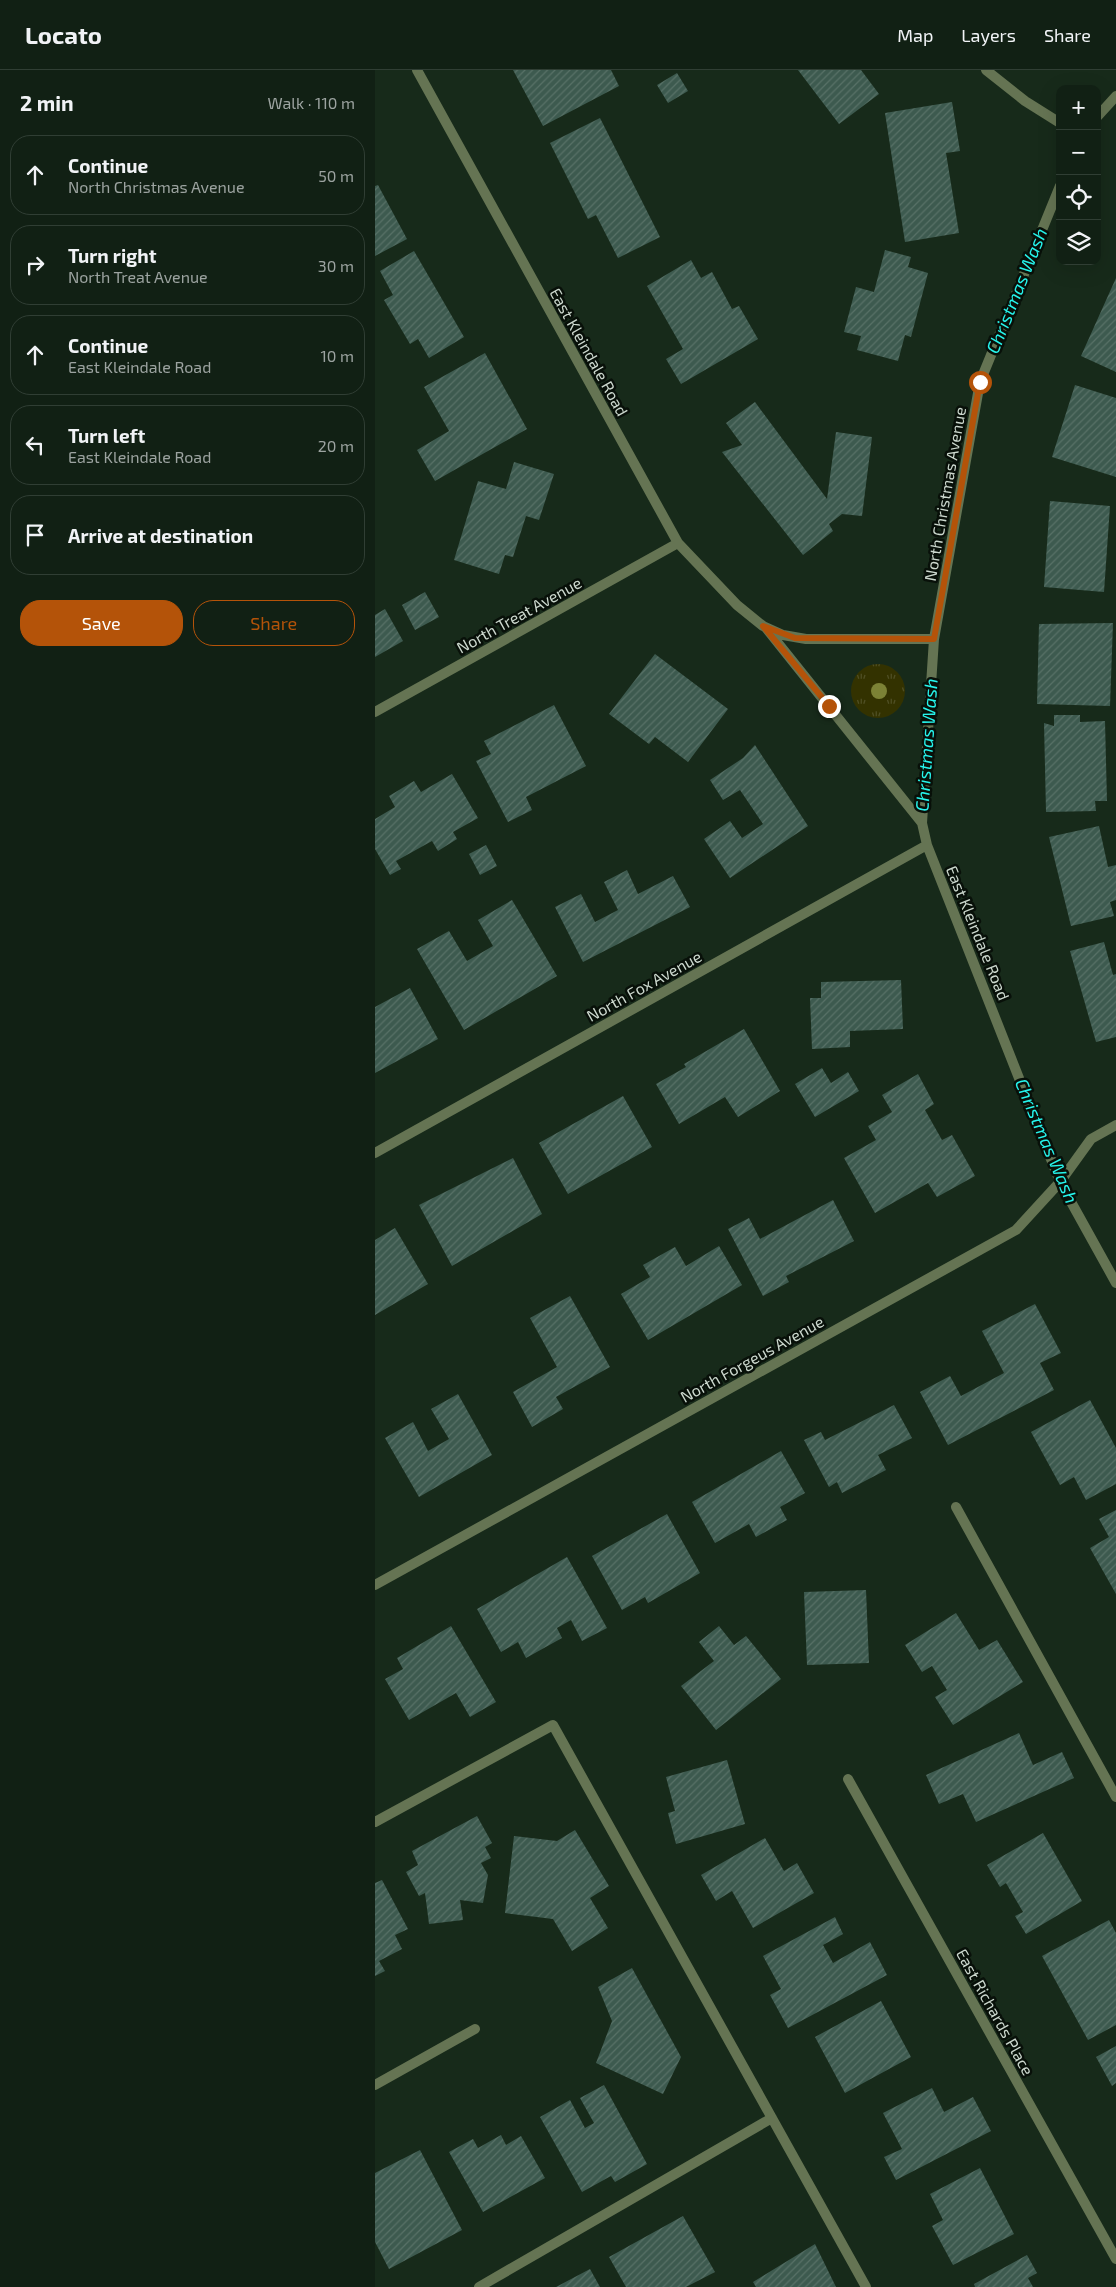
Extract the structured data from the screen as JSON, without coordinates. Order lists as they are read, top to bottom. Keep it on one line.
{"streets":{"street":["East Kleindale Road","North Christmas Avenue","North Treat Avenue","North Fox Avenue","North Forgeus Avenue","East Richards Place"]},"crossings":[["East Kleindale Road","North Christmas Avenue"],["East Kleindale Road","North Treat Avenue"],["East Kleindale Road","North Fox Avenue"],["East Kleindale Road","North Forgeus Avenue"]],"water":["Christmas Wash"],"page":{"header":"Locato","nav":["Map","Layers","Share"],"heading":["2 min","Walk · 110 m"],"map_buttons":["+","−"],"list":[["Continue","North Christmas Avenue","50 m"],["Turn right","North Treat Avenue","30 m"],["Continue","East Kleindale Road","10 m"],["Turn left","East Kleindale Road","20 m"],"Arrive at destination"],"buttons":["Save","Share"]}}
